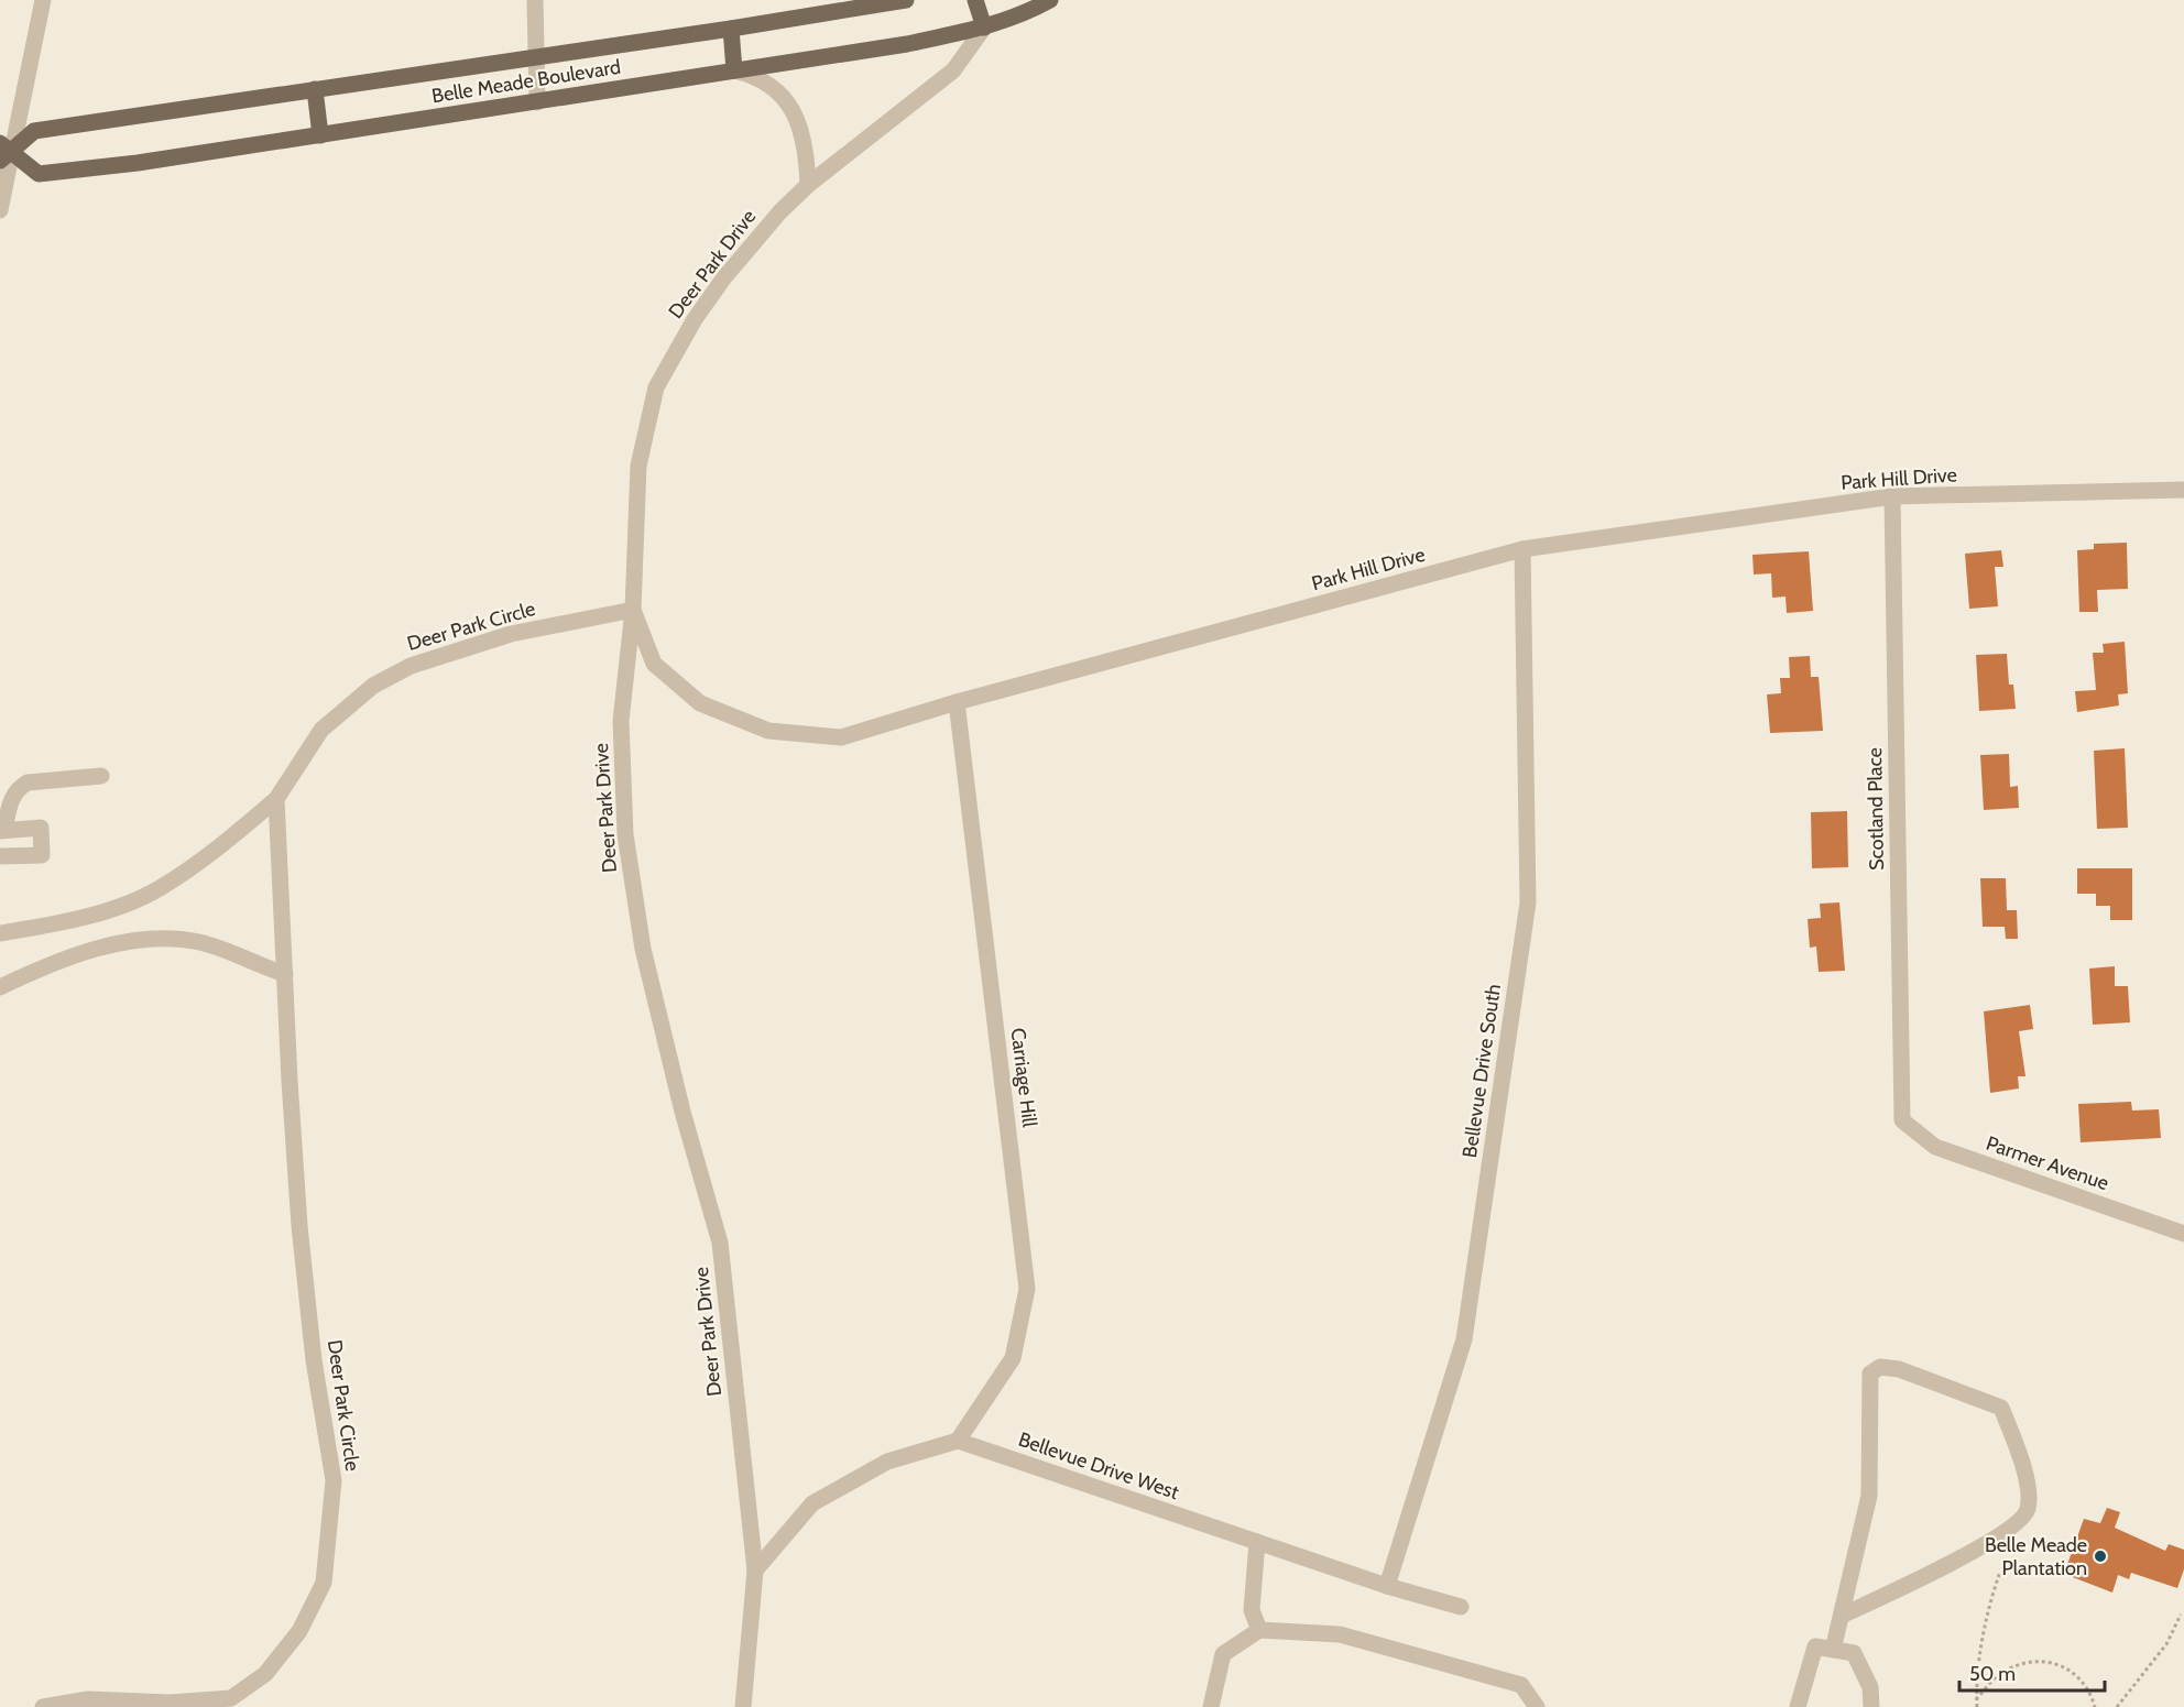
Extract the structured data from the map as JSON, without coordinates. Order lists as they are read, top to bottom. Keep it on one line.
{"streets":{"main road":["Belle Meade Boulevard"],"street":["Deer Park Drive","Park Hill Drive","Deer Park Circle","Scotland Place","Bellevue Drive South","Carriage Hill","Parmer Avenue","Bellevue Drive West"]},"crossings":[["Belle Meade Boulevard","Deer Park Drive"],["Deer Park Drive","Park Hill Drive"],["Deer Park Drive","Deer Park Circle"],["Park Hill Drive","Deer Park Circle"],["Park Hill Drive","Scotland Place"],["Park Hill Drive","Bellevue Drive South"],["Park Hill Drive","Carriage Hill"],["Scotland Place","Parmer Avenue"],["Bellevue Drive South","Bellevue Drive West"],["Carriage Hill","Bellevue Drive West"]],"places":["Belle Meade Plantation"],"scale_bar":"50 m"}
